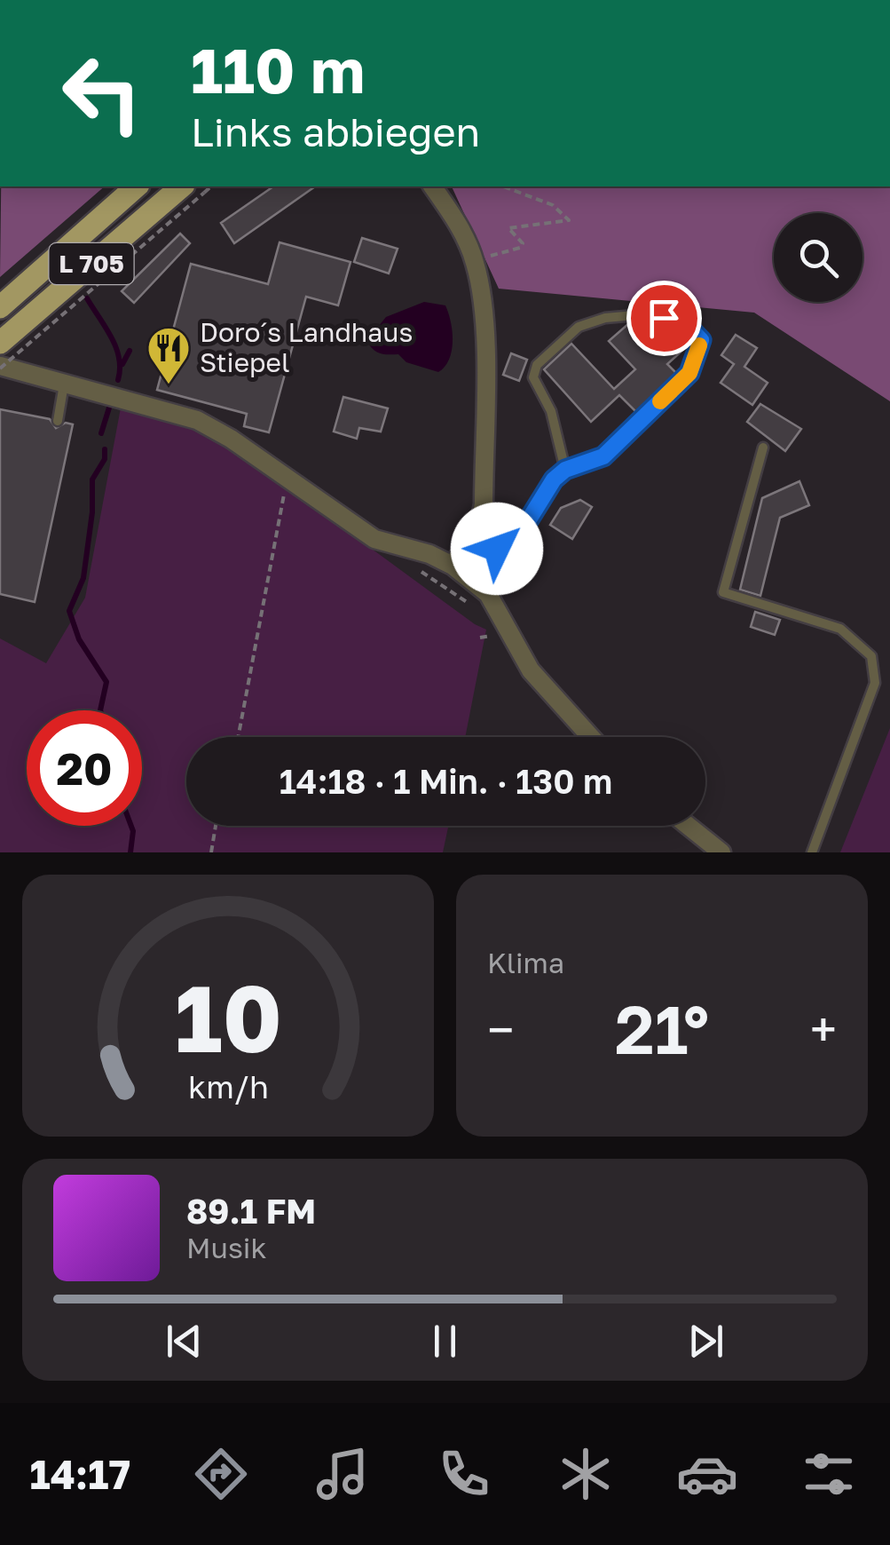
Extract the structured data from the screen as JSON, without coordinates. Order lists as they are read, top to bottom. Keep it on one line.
{"streets":{"main road":["L 705"]},"places":{"restaurant":["Doro´s Landhaus Stiepel"]},"page":{"turn":["110 m","Links abbiegen"],"limit":"20","trip":"14:18 · 1 Min. · 130 m","tile":"Klima","heat":["−","21°","+"],"song":["89.1 FM","Musik"],"tabs":"14:17","gauge":["10","km/h"]}}
